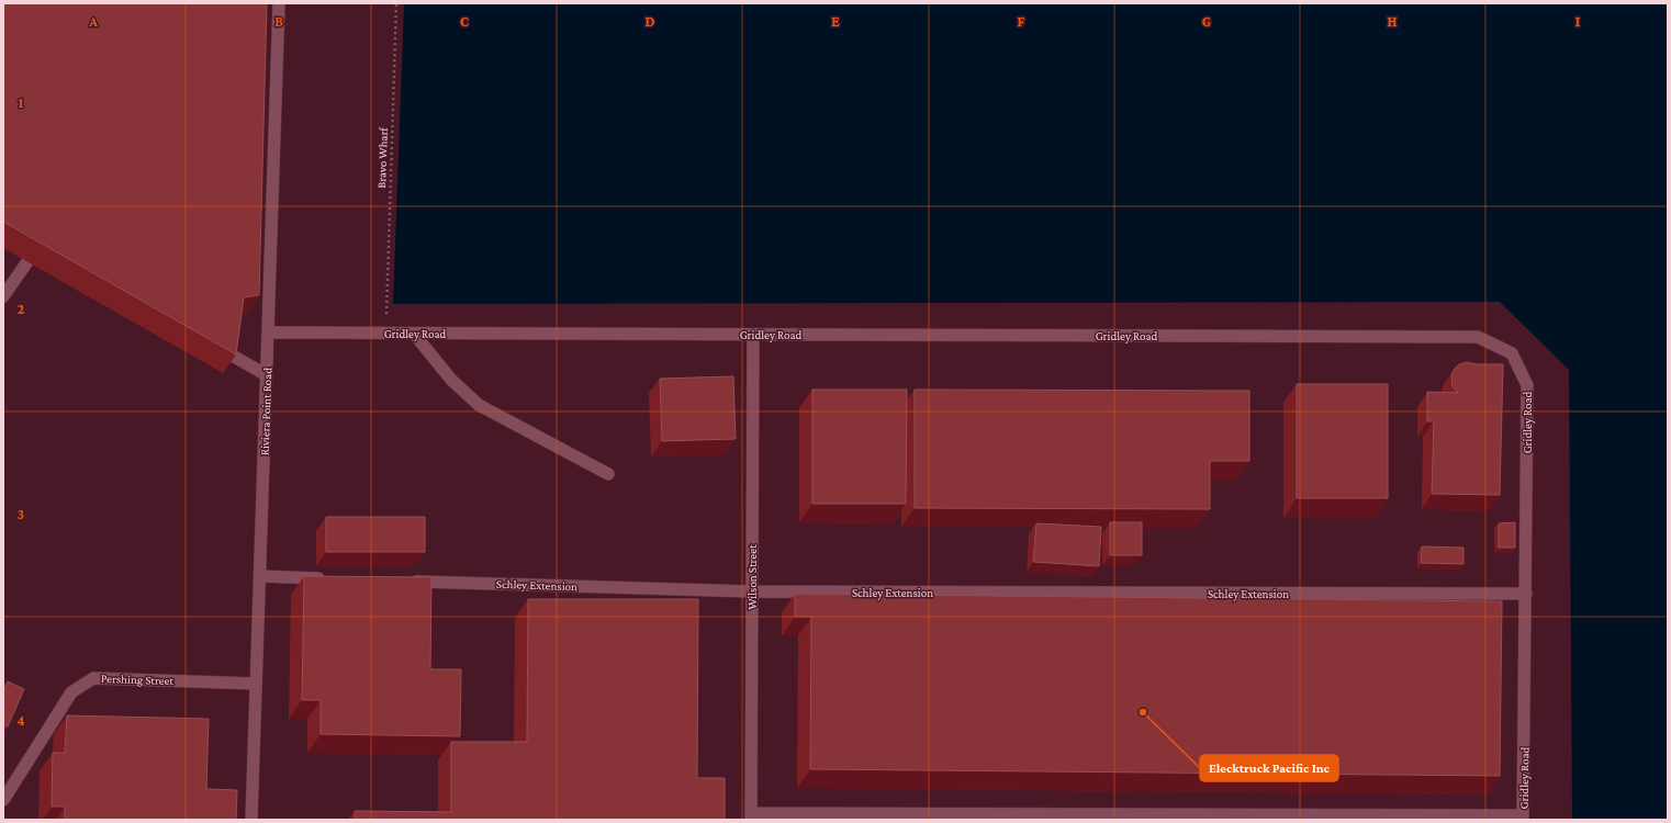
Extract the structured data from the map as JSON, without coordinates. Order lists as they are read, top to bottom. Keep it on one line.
{"streets":{"street":["Gridley Road","Riviera Point Road","Wilson Street","Schley Extension","Pershing Street"],"path":["Bravo Wharf"]},"crossings":[["Gridley Road","Riviera Point Road"],["Gridley Road","Wilson Street"],["Gridley Road","Schley Extension"],["Riviera Point Road","Pershing Street"],["Wilson Street","Schley Extension"]],"places":["Elecktruck Pacific Inc"],"grid":{"columns":["A","B","C","D","E","F","G","H","I"],"rows":["1","2","3","4"]}}
